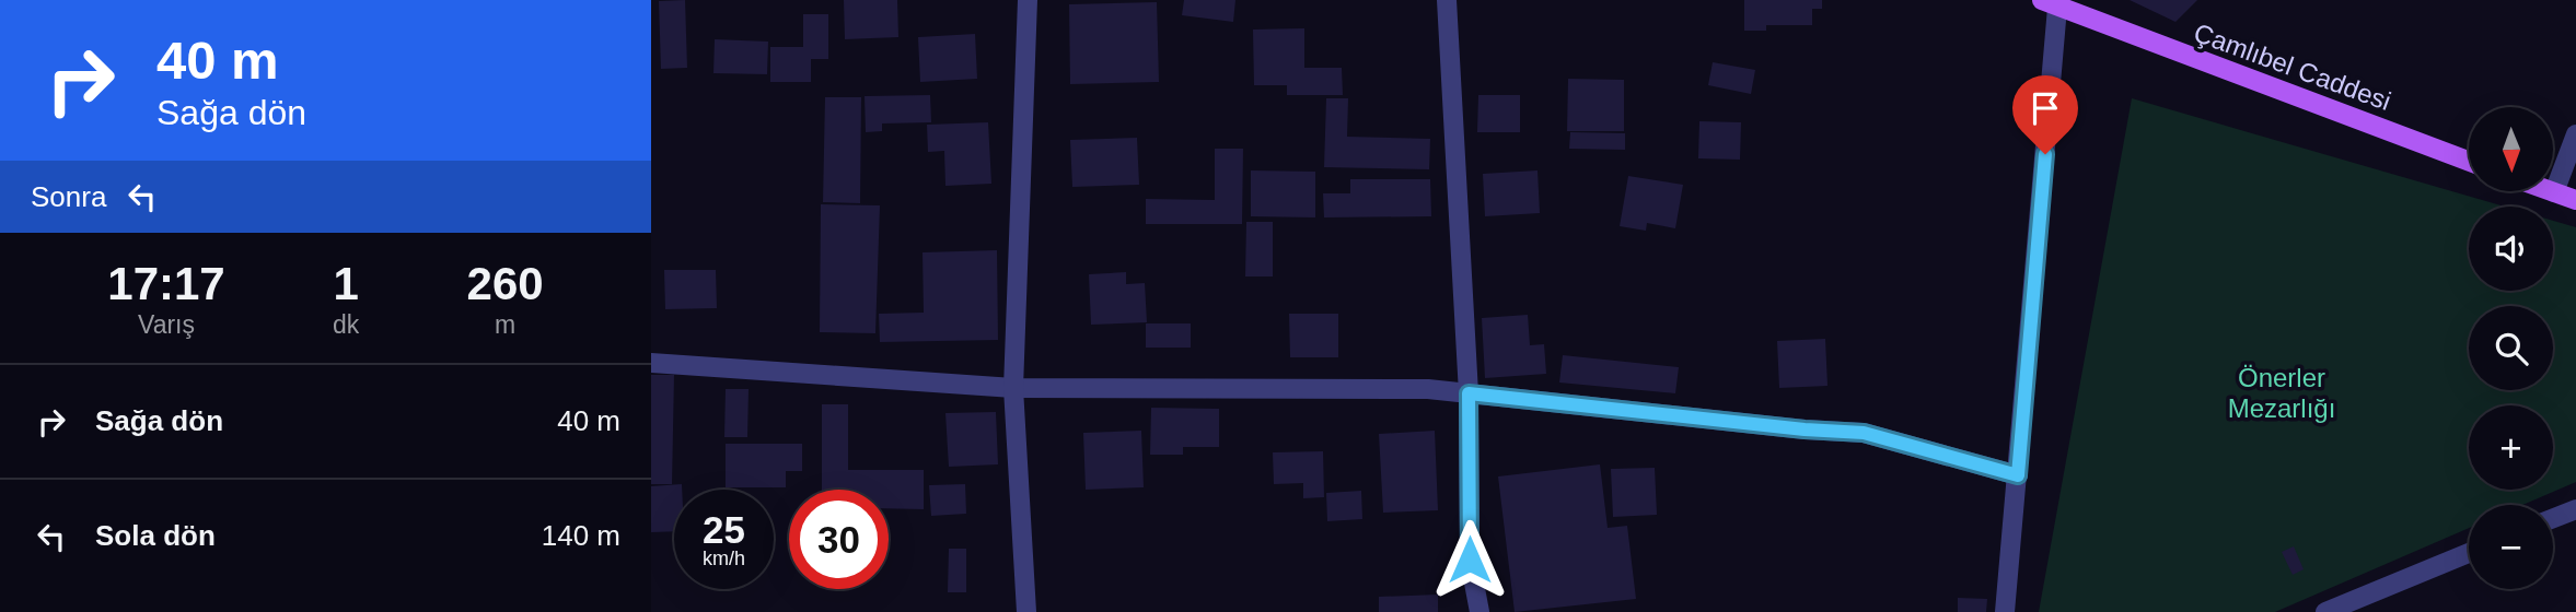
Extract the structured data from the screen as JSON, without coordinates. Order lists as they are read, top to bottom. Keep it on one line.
{"streets":{"main road":["Çamlıbel Caddesi"]},"parks":["Önerler Mezarlığı"],"north":"bottom","page":{"turn":["40 m","Sağa dön"],"map_buttons":["+","−"],"then":"Sonra","eta":["17:17","Varış","1","dk","260","m"],"list":[{"name":"Sağa dön","value":"40 m"},{"name":"Sola dön","value":"140 m"}],"speed":"25 km/h","limit":"30"}}
